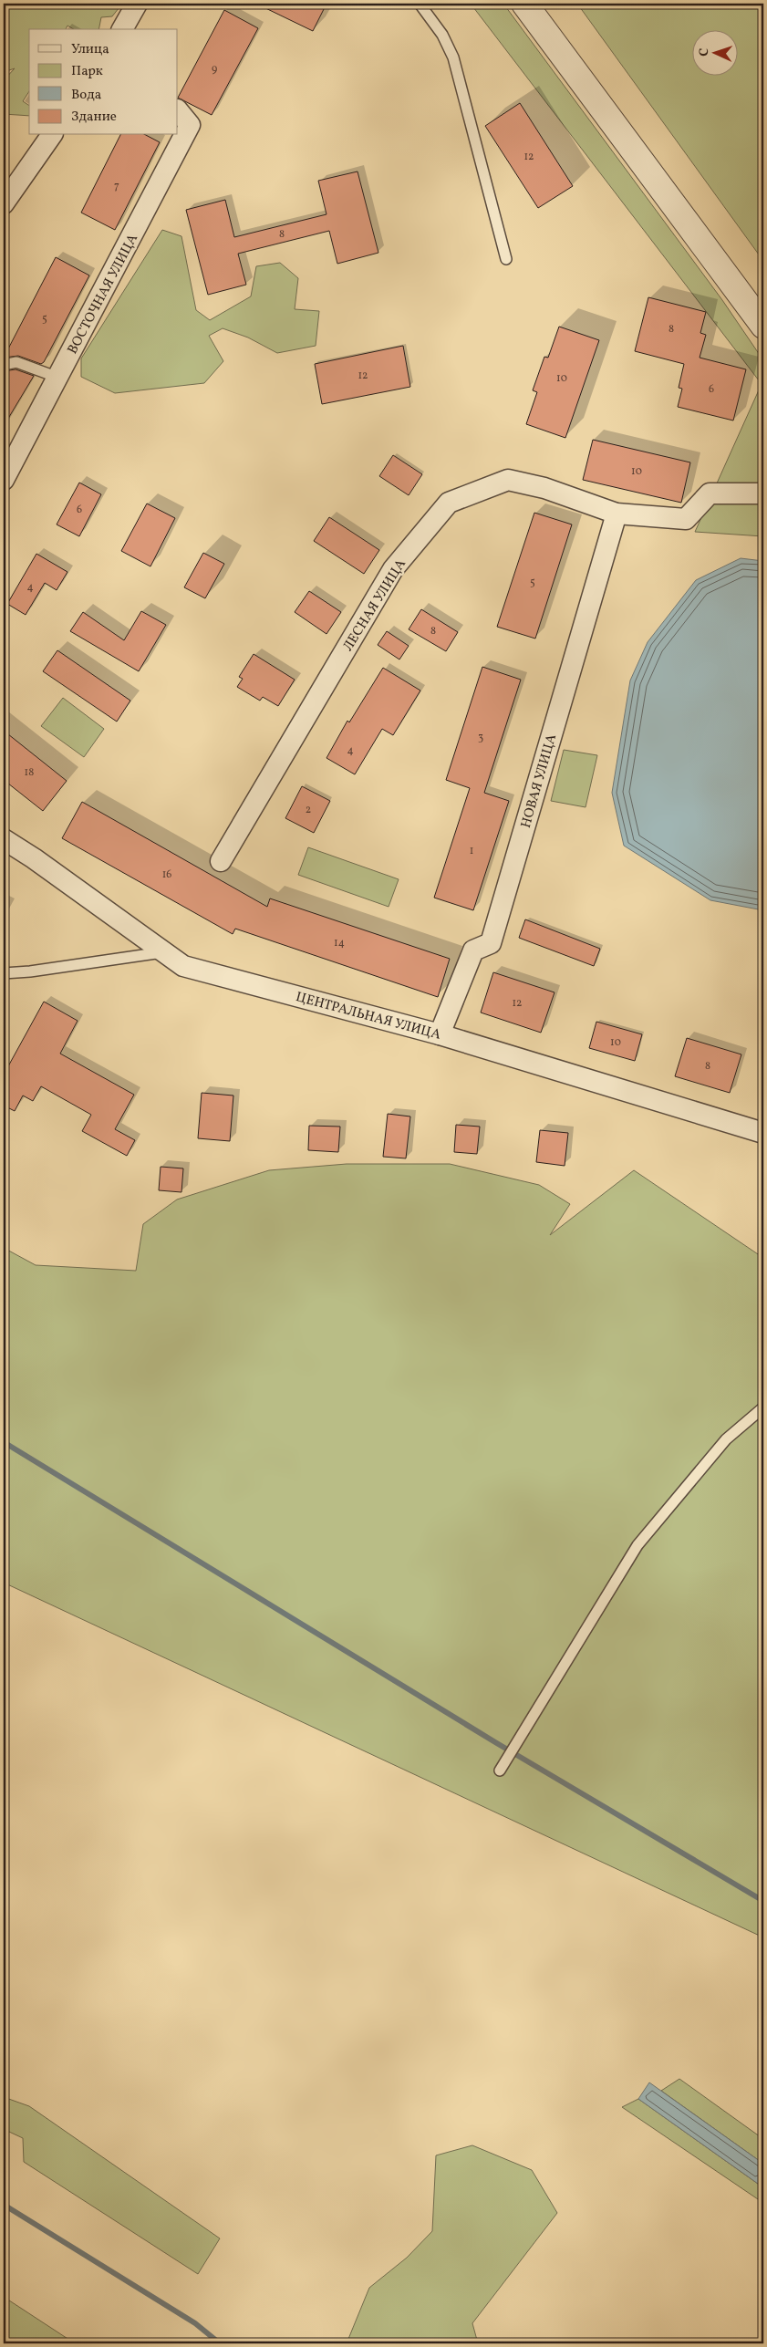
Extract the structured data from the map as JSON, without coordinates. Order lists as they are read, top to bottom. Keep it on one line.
{"streets":{"street":["ВОСТОЧНАЯ УЛИЦА","ЛЕСНАЯ УЛИЦА","НОВАЯ УЛИЦА","ЦЕНТРАЛЬНАЯ УЛИЦА"]},"crossings":[["ЛЕСНАЯ УЛИЦА","НОВАЯ УЛИЦА"],["НОВАЯ УЛИЦА","ЦЕНТРАЛЬНАЯ УЛИЦА"]],"house_numbers":["9","12","7","8","5","8","12","10","6","10","6","5","4","8","3","4","18","2","1","16","14","12","10","8"],"legend":["Улица","Парк","Вода","Здание"],"north":"left"}
